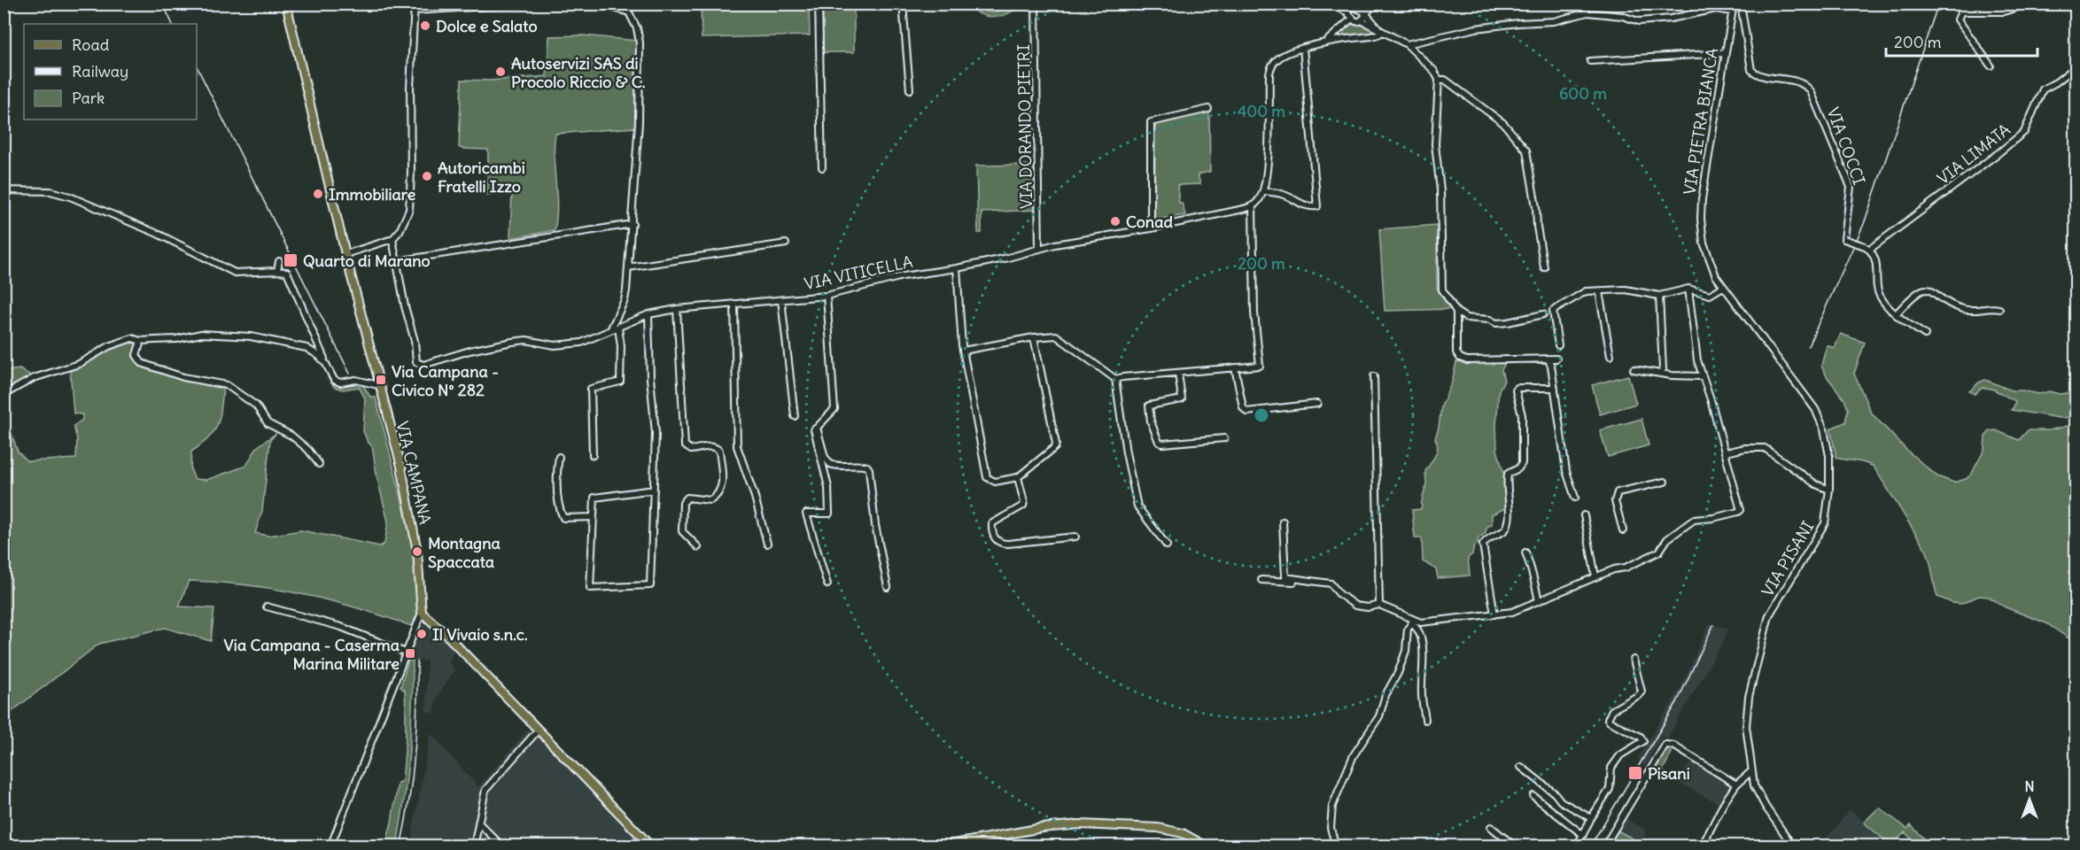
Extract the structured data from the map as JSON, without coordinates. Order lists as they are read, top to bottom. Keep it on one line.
{"streets":{"main road":["VIA CAMPANA"],"street":["VIA PIETRA BIANCA","VIA DORANDO PIETRI","VIA COCCI","VIA LIMATA","VIA VITICELLA","VIA PISANI"]},"crossings":[["VIA PIETRA BIANCA","VIA PISANI"],["VIA DORANDO PIETRI","VIA VITICELLA"],["VIA COCCI","VIA LIMATA"]],"places":{"other":["Dolce e Salato","Autoservizi SAS di Procolo Riccio & C.","Autoricambi Fratelli Izzo","Immobiliare","Conad","Montagna Spaccata","Il Vivaio s.n.c."],"transit":["Quarto di Marano","Via Campana - Civico N° 282","Via Campana - Caserma Marina Militare","Pisani"]},"legend":["Road","Railway","Park"],"scale_bar":"200 m","north":"top","rings":["600 m","400 m","200 m"]}
